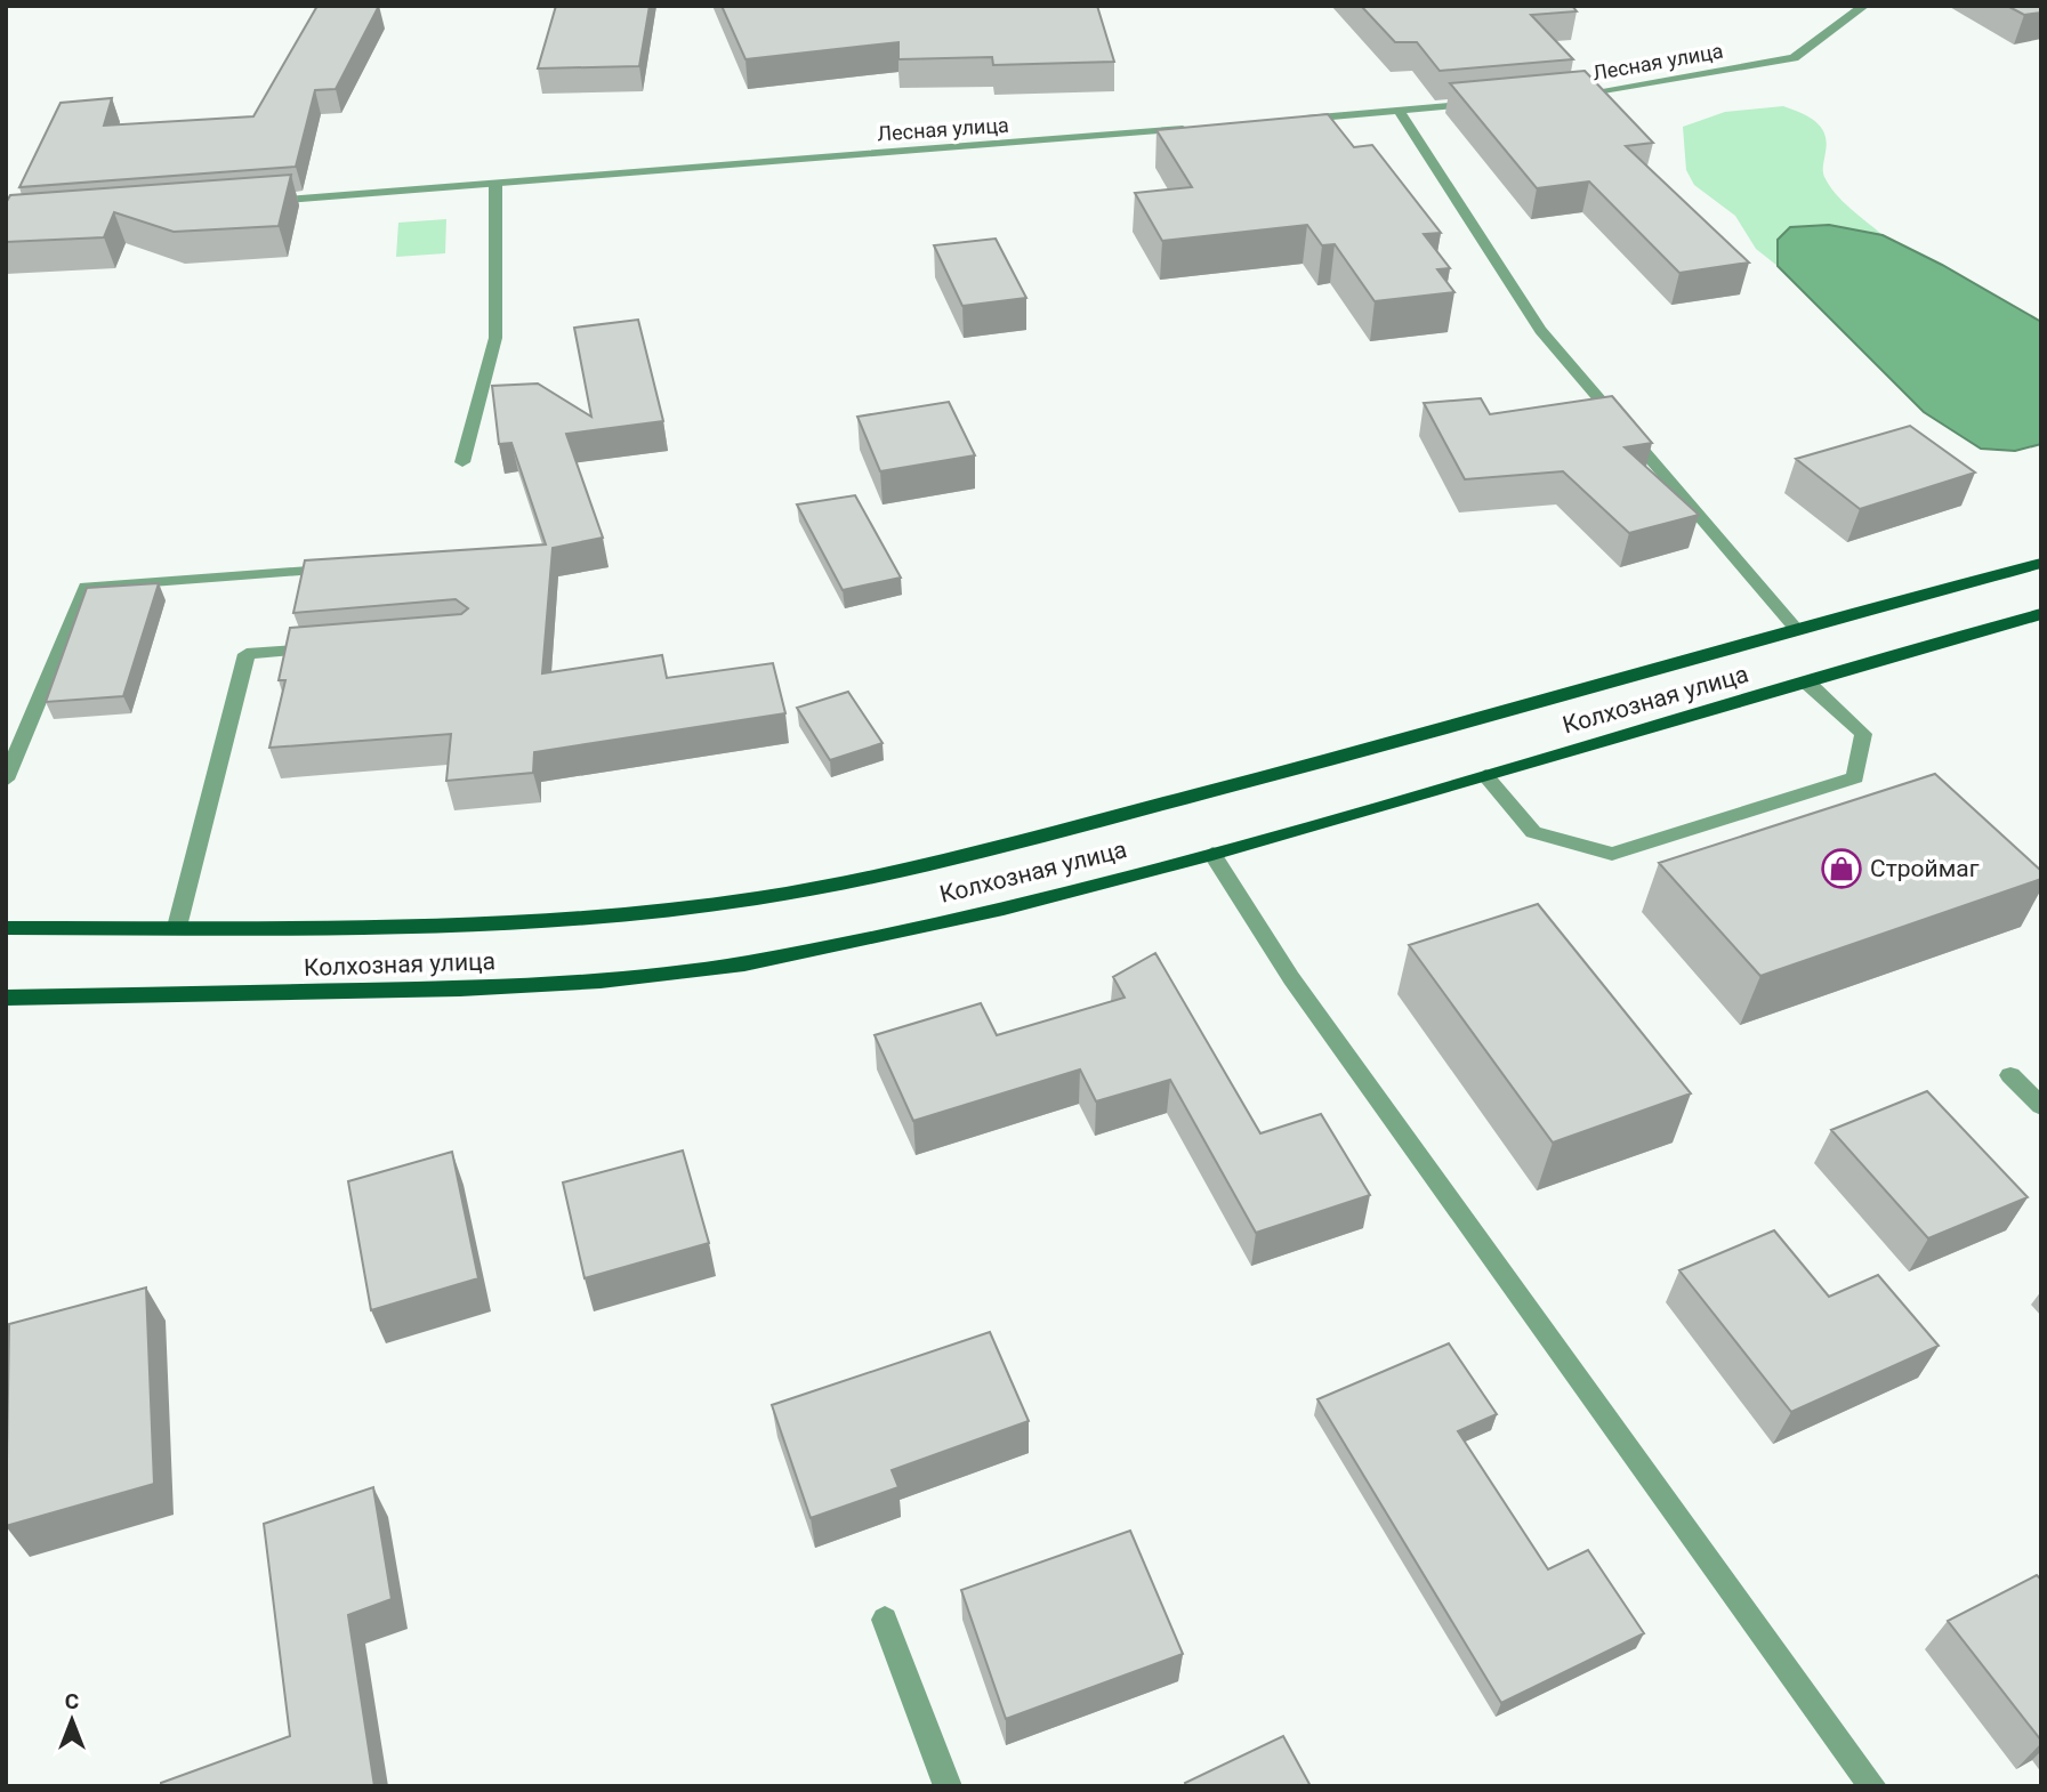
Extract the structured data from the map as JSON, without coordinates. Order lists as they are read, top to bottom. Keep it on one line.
{"streets":{"main road":["Колхозная улица"],"street":["Лесная улица"]},"places":{"shop":["Строймаг"]},"north":"top"}
